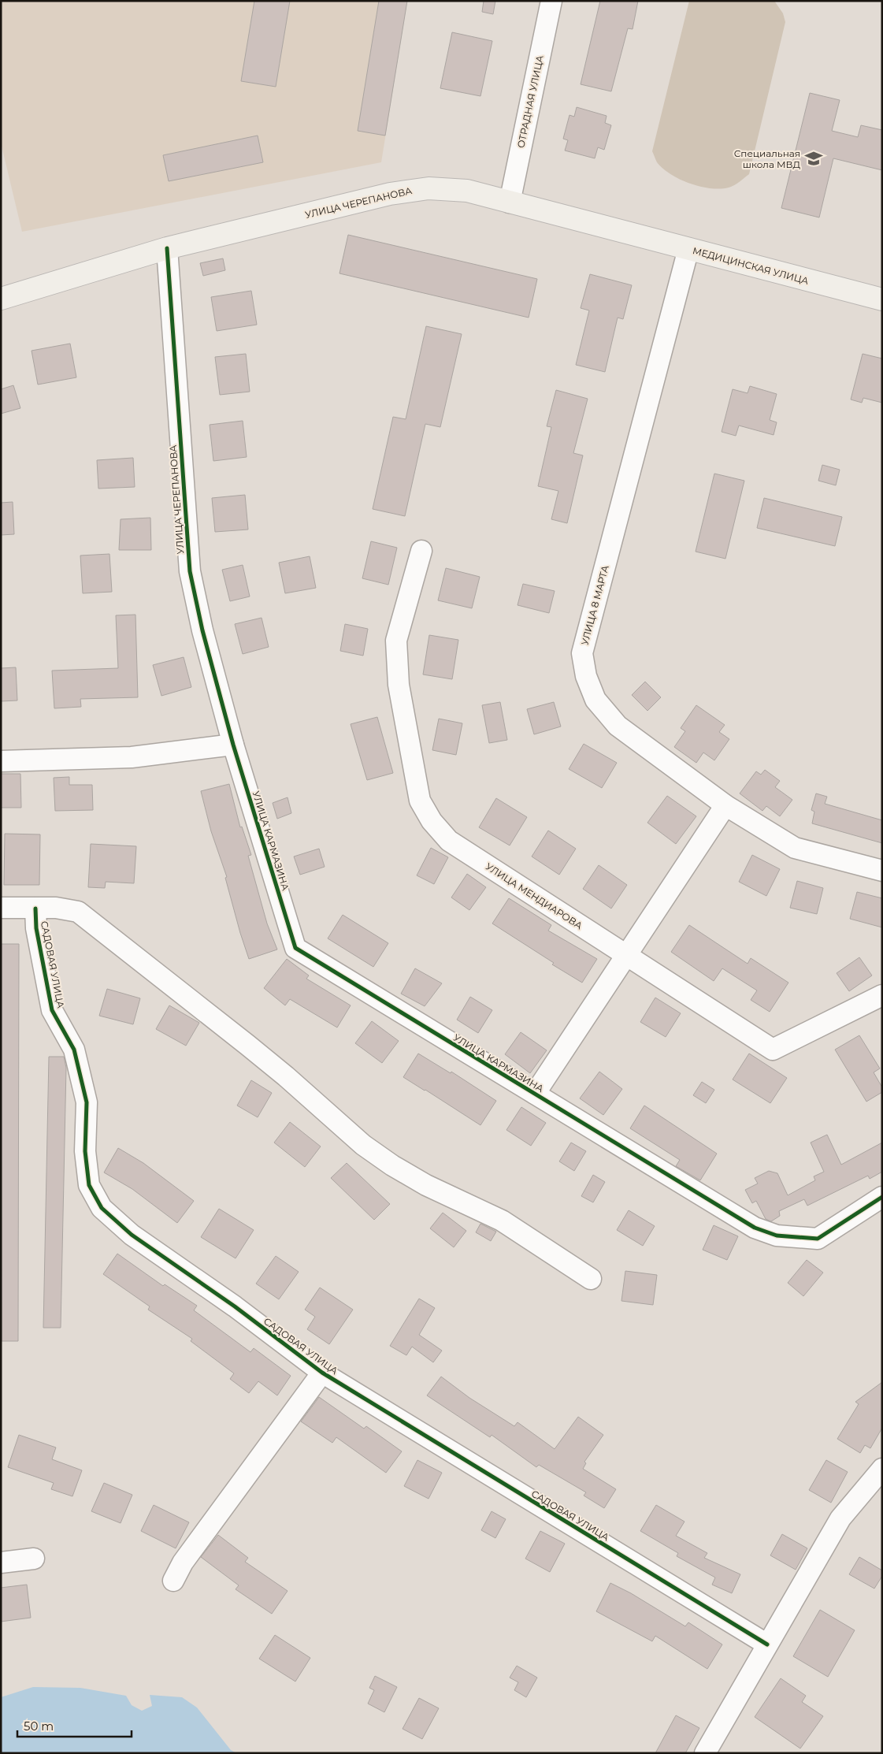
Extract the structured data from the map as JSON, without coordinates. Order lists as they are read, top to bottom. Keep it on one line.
{"streets":{"main road":["УЛИЦА ЧЕРЕПАНОВА","МЕДИЦИНСКАЯ УЛИЦА"],"street":["ОТРАДНАЯ УЛИЦА","УЛИЦА 8 МАРТА","УЛИЦА КАРМАЗИНА","УЛИЦА МЕНДИАРОВА","САДОВАЯ УЛИЦА"]},"crossings":[["ОТРАДНАЯ УЛИЦА","УЛИЦА ЧЕРЕПАНОВА"],["УЛИЦА ЧЕРЕПАНОВА","МЕДИЦИНСКАЯ УЛИЦА"],["УЛИЦА ЧЕРЕПАНОВА","УЛИЦА КАРМАЗИНА"],["МЕДИЦИНСКАЯ УЛИЦА","УЛИЦА 8 МАРТА"]],"places":{"school or university":["Специальная школа МВД"]},"scale_bar":"50 m"}
